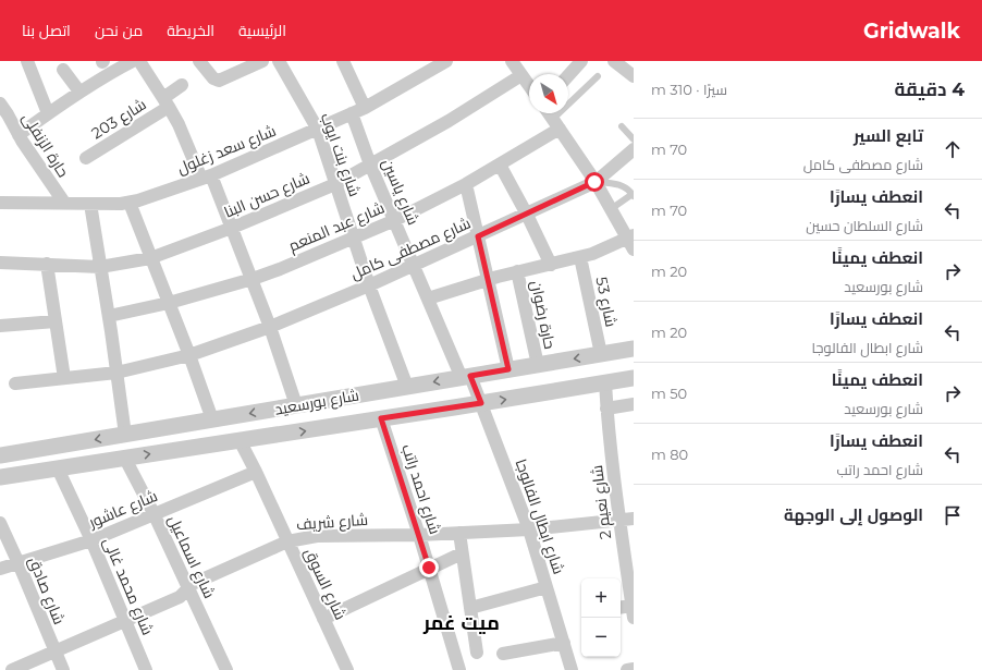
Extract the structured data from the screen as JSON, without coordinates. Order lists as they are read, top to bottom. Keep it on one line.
{"streets":{"street":["شارع 203","حارة الزنفلى","شارع سعد زغلول","شارع بنت ايوب","شارع ياسين","شارع حسن البنا","شارع عبد المنعم","شارع مصطفى كامل","شارع 53","حارة رضوان","شارع بورسعيد","شارع احمد راتب","شارع نعيم 2","شارع عاشور","شارع ابطال الفالوجا","شارع شريف","شارع اسماعيل","شارع السوق","شارع محمد غالى","شارع صادق"]},"crossings":[["حارة الزنفلى","شارع سعد زغلول"],["شارع سعد زغلول","شارع بنت ايوب"],["شارع سعد زغلول","شارع ياسين"],["شارع بنت ايوب","شارع حسن البنا"],["شارع بنت ايوب","شارع عبد المنعم"],["شارع بنت ايوب","شارع مصطفى كامل"],["شارع بنت ايوب","شارع بورسعيد"],["شارع ياسين","شارع حسن البنا"],["شارع ياسين","شارع عبد المنعم"],["شارع ياسين","شارع مصطفى كامل"],["شارع ياسين","شارع بورسعيد"],["شارع ياسين","شارع ابطال الفالوجا"],["شارع 53","شارع بورسعيد"],["حارة رضوان","شارع بورسعيد"],["شارع بورسعيد","شارع احمد راتب"],["شارع بورسعيد","شارع نعيم 2"],["شارع بورسعيد","شارع ابطال الفالوجا"],["شارع بورسعيد","شارع اسماعيل"],["شارع بورسعيد","شارع السوق"],["شارع بورسعيد","شارع محمد غالى"],["شارع احمد راتب","شارع شريف"],["شارع نعيم 2","شارع شريف"],["شارع عاشور","شارع اسماعيل"],["شارع عاشور","شارع السوق"],["شارع عاشور","شارع محمد غالى"],["شارع عاشور","شارع صادق"],["شارع ابطال الفالوجا","شارع شريف"],["شارع شريف","شارع اسماعيل"],["شارع شريف","شارع السوق"],["شارع شريف","شارع محمد غالى"],["شارع شريف","شارع صادق"]],"districts":["ميت غمر"],"north":"bottom right","page":{"header":"Gridwalk","nav":["الرئيسية","الخريطة","من نحن","اتصل بنا"],"heading":["4 دقيقة","سيرًا · 310 m"],"list":[["تابع السير","شارع مصطفى كامل","70 m"],["انعطف يسارًا","شارع السلطان حسين","70 m"],["انعطف يمينًا","شارع بورسعيد","20 m"],["انعطف يسارًا","شارع ابطال الفالوجا","20 m"],["انعطف يمينًا","شارع بورسعيد","50 m"],["انعطف يسارًا","شارع احمد راتب","80 m"],"الوصول إلى الوجهة"],"map_buttons":["+","−"]}}
